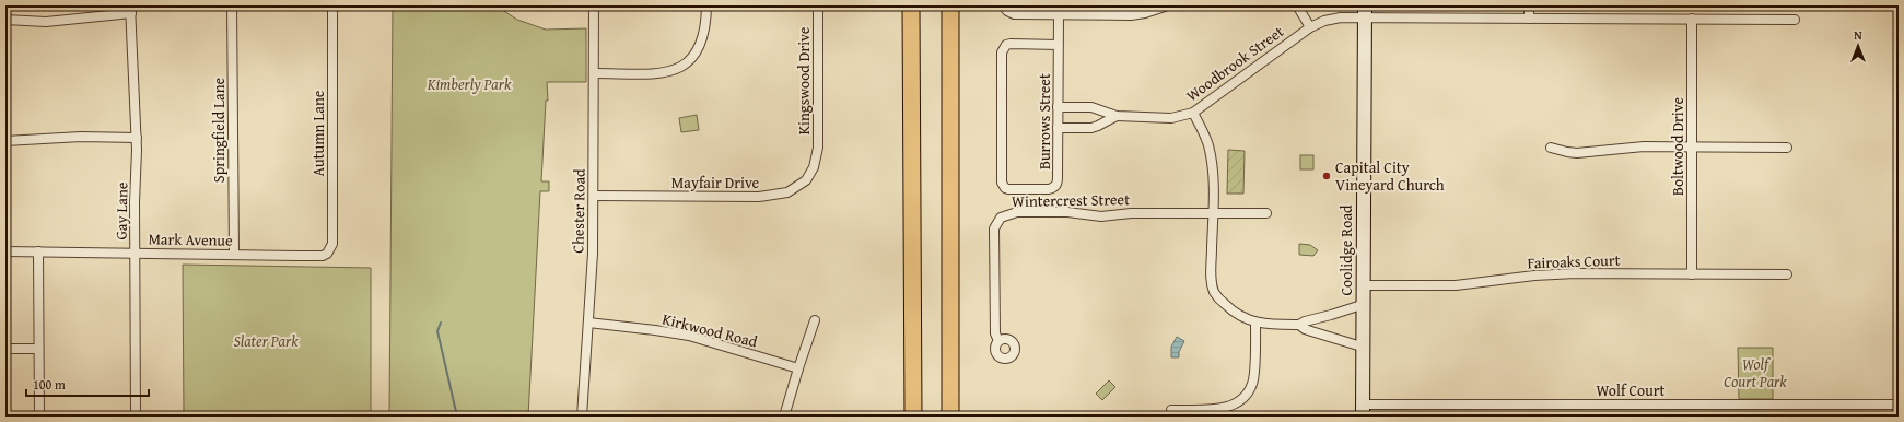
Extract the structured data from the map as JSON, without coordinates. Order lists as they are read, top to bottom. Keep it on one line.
{"streets":{"street":["Woodbrook Street","Kingswood Drive","Burrows Street","Springfield Lane","Autumn Lane","Boltwood Drive","Mayfair Drive","Wintercrest Street","Gay Lane","Chester Road","Mark Avenue","Coolidge Road","Fairoaks Court","Kirkwood Road","Wolf Court"]},"crossings":[["Woodbrook Street","Burrows Street"],["Woodbrook Street","Boltwood Drive"],["Woodbrook Street","Coolidge Road"],["Kingswood Drive","Mayfair Drive"],["Springfield Lane","Mark Avenue"],["Autumn Lane","Mark Avenue"],["Boltwood Drive","Fairoaks Court"],["Mayfair Drive","Chester Road"],["Gay Lane","Mark Avenue"],["Chester Road","Kirkwood Road"],["Coolidge Road","Fairoaks Court"],["Coolidge Road","Wolf Court"]],"parks":["Kimberly Park","Slater Park","Wolf Court Park"],"places":["Capital City Vineyard Church"],"scale_bar":"100 m","north":"top"}
